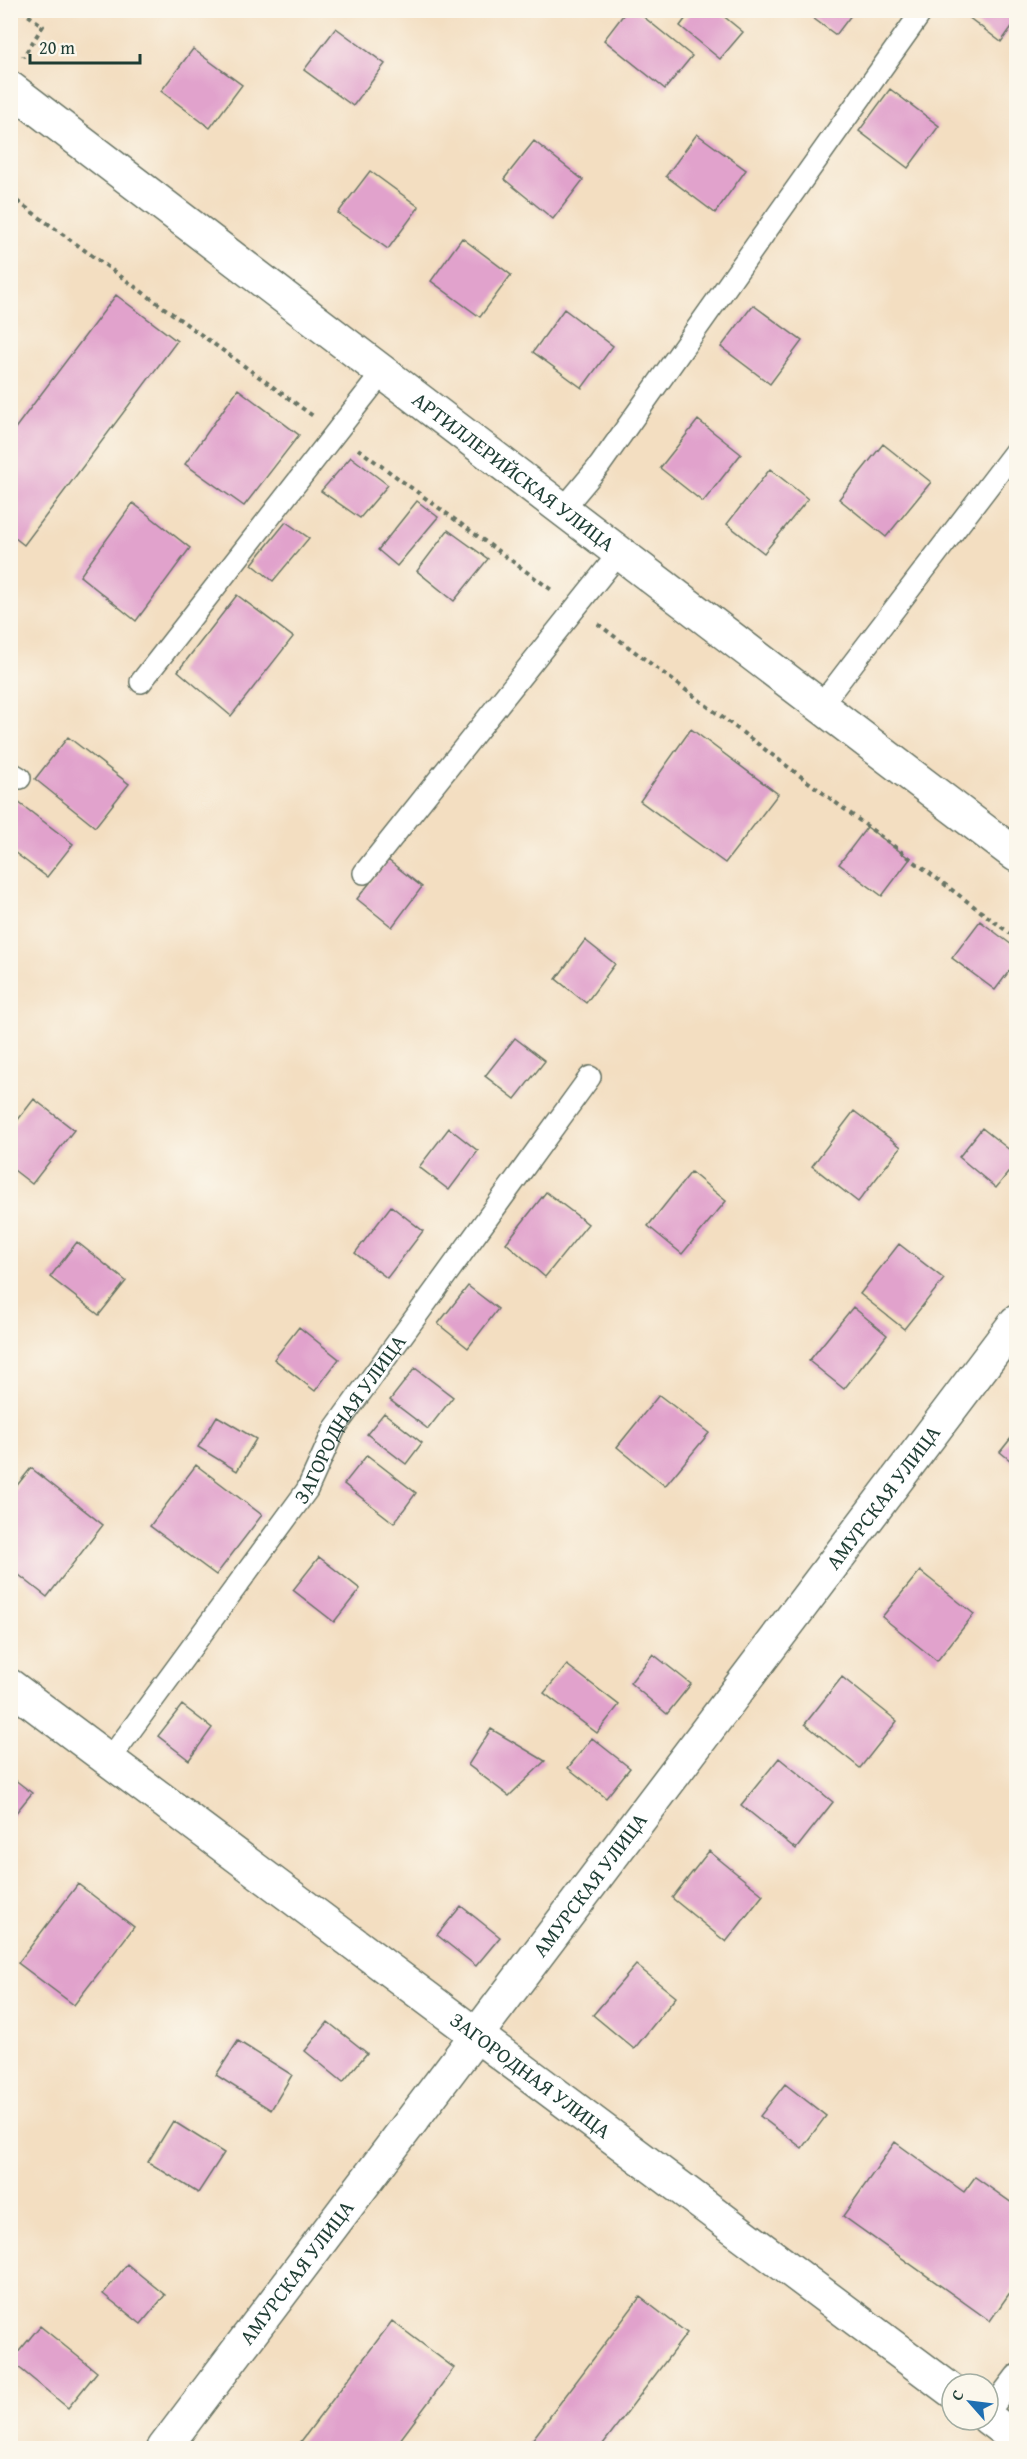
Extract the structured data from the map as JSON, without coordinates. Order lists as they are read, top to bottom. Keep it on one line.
{"streets":{"street":["АРТИЛЛЕРИЙСКАЯ УЛИЦА","ЗАГОРОДНАЯ УЛИЦА","АМУРСКАЯ УЛИЦА"]},"crossings":[["ЗАГОРОДНАЯ УЛИЦА","АМУРСКАЯ УЛИЦА"]],"scale_bar":"20 m","north":"top left"}
